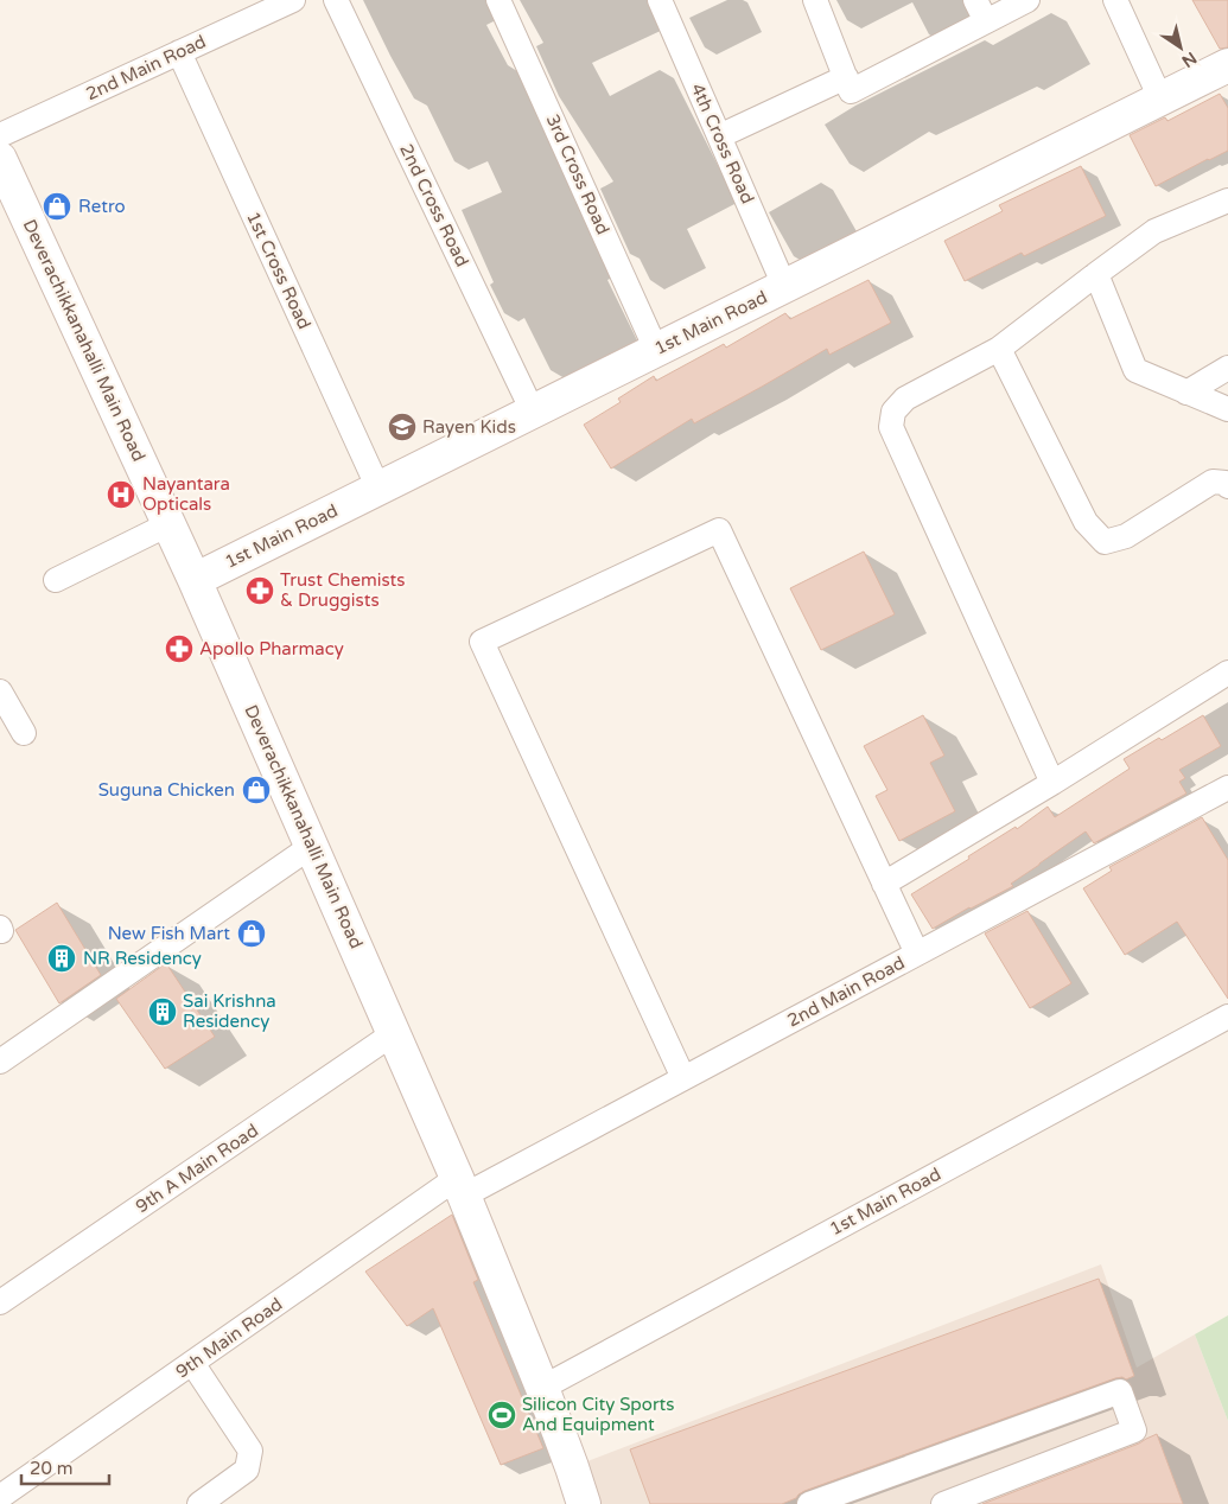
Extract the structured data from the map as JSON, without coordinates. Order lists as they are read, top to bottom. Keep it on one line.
{"streets":{"street":["2nd Main Road","4th Cross Road","3rd Cross Road","2nd Cross Road","1st Cross Road","1st Main Road","Deverachikkanahalli Main Road","9th A Main Road","9th Main Road"]},"crossings":[["2nd Main Road","1st Cross Road"],["2nd Main Road","Deverachikkanahalli Main Road"],["2nd Main Road","9th Main Road"],["4th Cross Road","1st Main Road"],["3rd Cross Road","1st Main Road"],["2nd Cross Road","1st Main Road"],["1st Cross Road","1st Main Road"],["1st Main Road","Deverachikkanahalli Main Road"],["Deverachikkanahalli Main Road","9th A Main Road"],["Deverachikkanahalli Main Road","9th Main Road"]],"places":{"shop":["Retro","Suguna Chicken","New Fish Mart"],"school or university":["Rayen Kids"],"hospital":["Nayantara Opticals"],"pharmacy":["Trust Chemists & Druggists","Apollo Pharmacy"],"building":["NR Residency","Sai Krishna Residency"],"sports":["Silicon City Sports And Equipment"]},"scale_bar":"20 m","north":"bottom right"}
